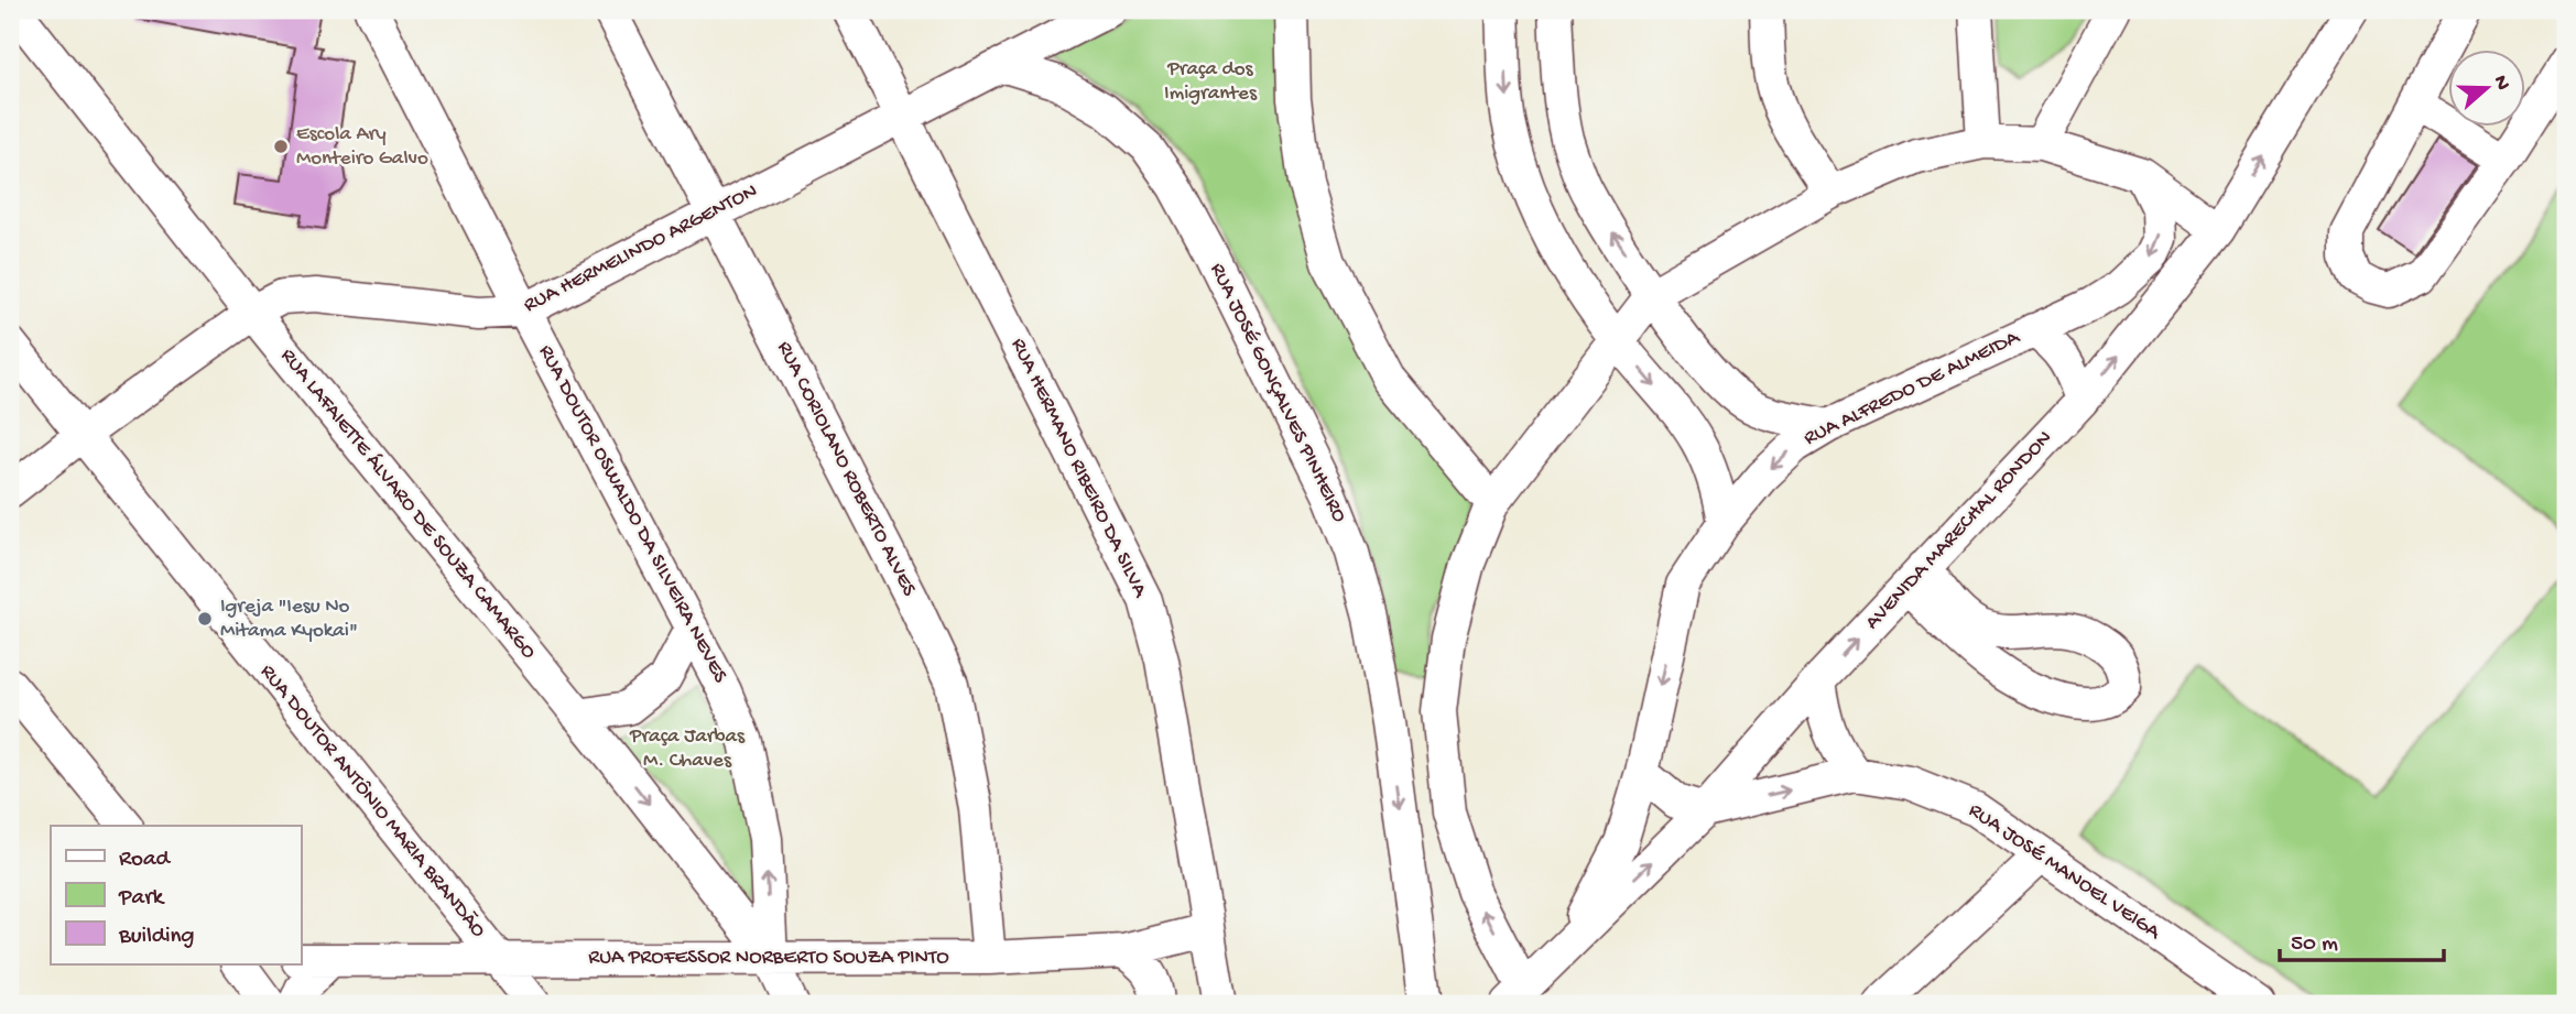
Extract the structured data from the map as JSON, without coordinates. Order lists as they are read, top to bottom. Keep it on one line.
{"streets":{"street":["RUA HERMELINDO ARGENTON","RUA ALFREDO DE ALMEIDA","RUA JOSÉ GONÇALVES PINHEIRO","RUA HERMANO RIBEIRO DA SILVA","RUA CORIOLANO ROBERTO ALVES","RUA LAFAIETTE ÁLVARO DE SOUZA CAMARGO","RUA DOUTOR OSWALDO DA SILVEIRA NEVES","AVENIDA MARECHAL RONDON","RUA DOUTOR ANTÔNIO MARIA BRANDÃO","RUA JOSÉ MANOEL VEIGA","RUA PROFESSOR NORBERTO SOUZA PINTO"]},"crossings":[["RUA HERMELINDO ARGENTON","RUA JOSÉ GONÇALVES PINHEIRO"],["RUA HERMELINDO ARGENTON","RUA HERMANO RIBEIRO DA SILVA"],["RUA HERMELINDO ARGENTON","RUA CORIOLANO ROBERTO ALVES"],["RUA HERMELINDO ARGENTON","RUA LAFAIETTE ÁLVARO DE SOUZA CAMARGO"],["RUA HERMELINDO ARGENTON","RUA DOUTOR OSWALDO DA SILVEIRA NEVES"],["RUA HERMELINDO ARGENTON","RUA DOUTOR ANTÔNIO MARIA BRANDÃO"],["RUA ALFREDO DE ALMEIDA","AVENIDA MARECHAL RONDON"],["RUA HERMANO RIBEIRO DA SILVA","RUA PROFESSOR NORBERTO SOUZA PINTO"],["RUA CORIOLANO ROBERTO ALVES","RUA PROFESSOR NORBERTO SOUZA PINTO"],["RUA LAFAIETTE ÁLVARO DE SOUZA CAMARGO","RUA DOUTOR OSWALDO DA SILVEIRA NEVES"],["RUA LAFAIETTE ÁLVARO DE SOUZA CAMARGO","RUA PROFESSOR NORBERTO SOUZA PINTO"],["RUA DOUTOR OSWALDO DA SILVEIRA NEVES","RUA PROFESSOR NORBERTO SOUZA PINTO"],["AVENIDA MARECHAL RONDON","RUA JOSÉ MANOEL VEIGA"],["RUA DOUTOR ANTÔNIO MARIA BRANDÃO","RUA PROFESSOR NORBERTO SOUZA PINTO"]],"parks":["Praça dos Imigrantes","Praça Jarbas M. Chaves"],"places":["Escola Ary Monteiro Galvo","Igreja \"Iesu No Mitama Kyokai\""],"legend":["Road","Park","Building"],"scale_bar":"50 m","north":"right"}
